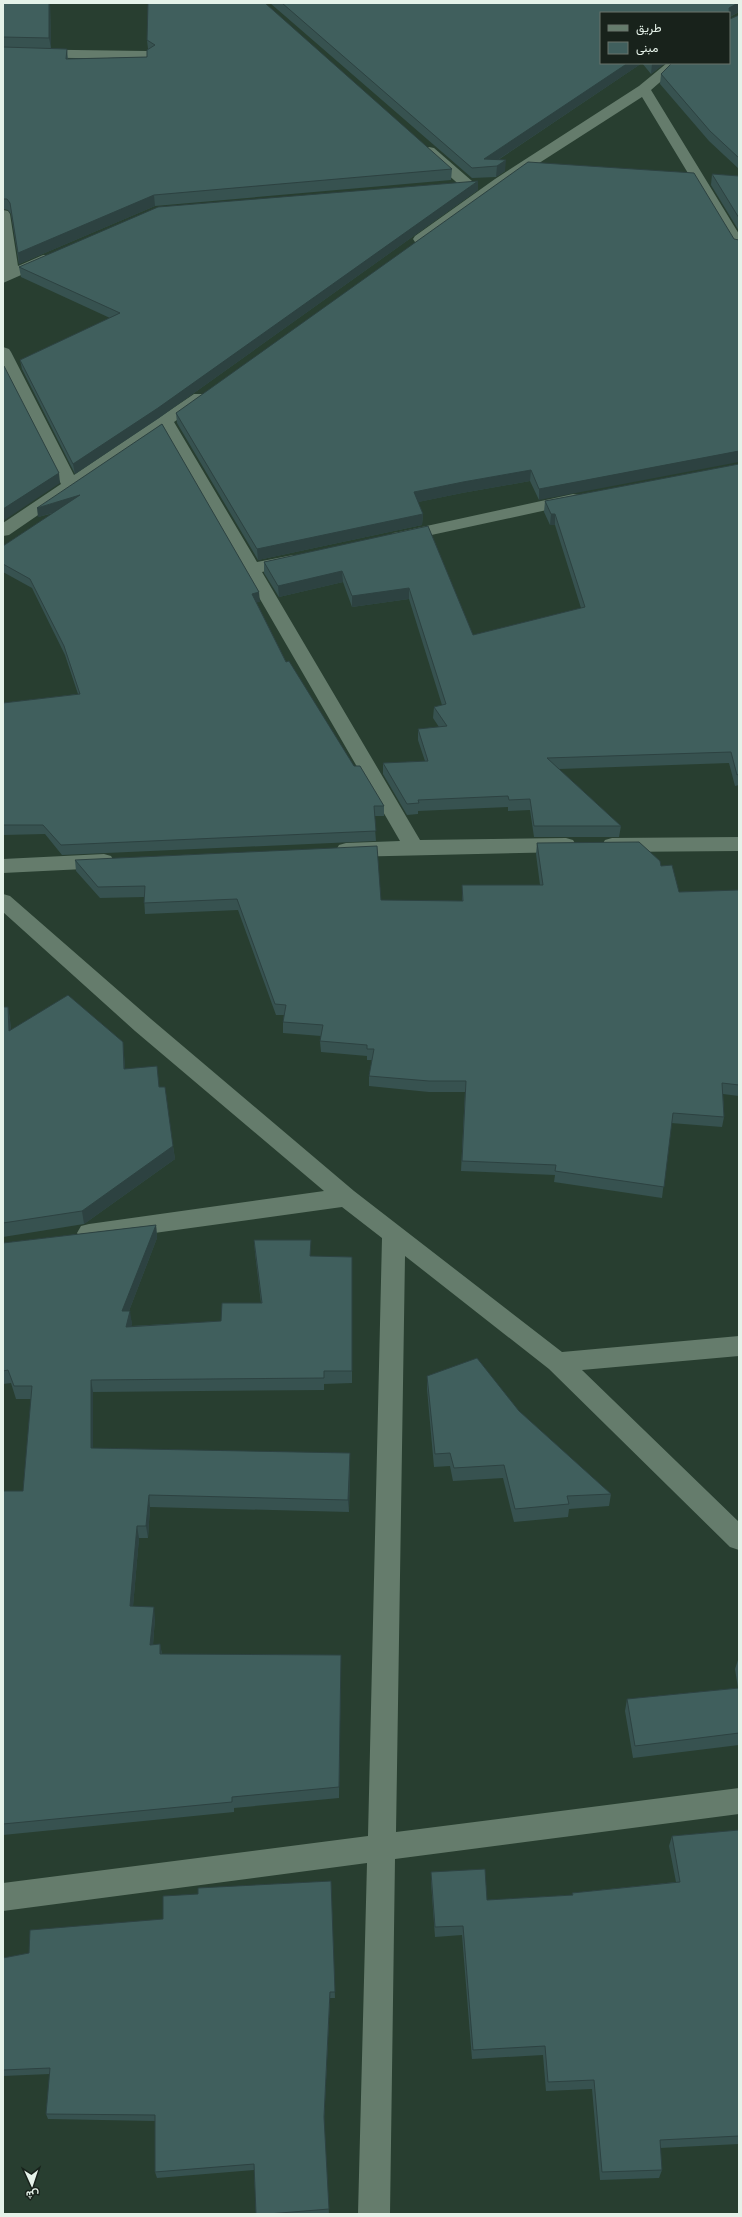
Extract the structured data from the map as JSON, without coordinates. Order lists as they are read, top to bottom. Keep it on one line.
{"legend":["طريق","مبنى"],"north":"bottom"}
